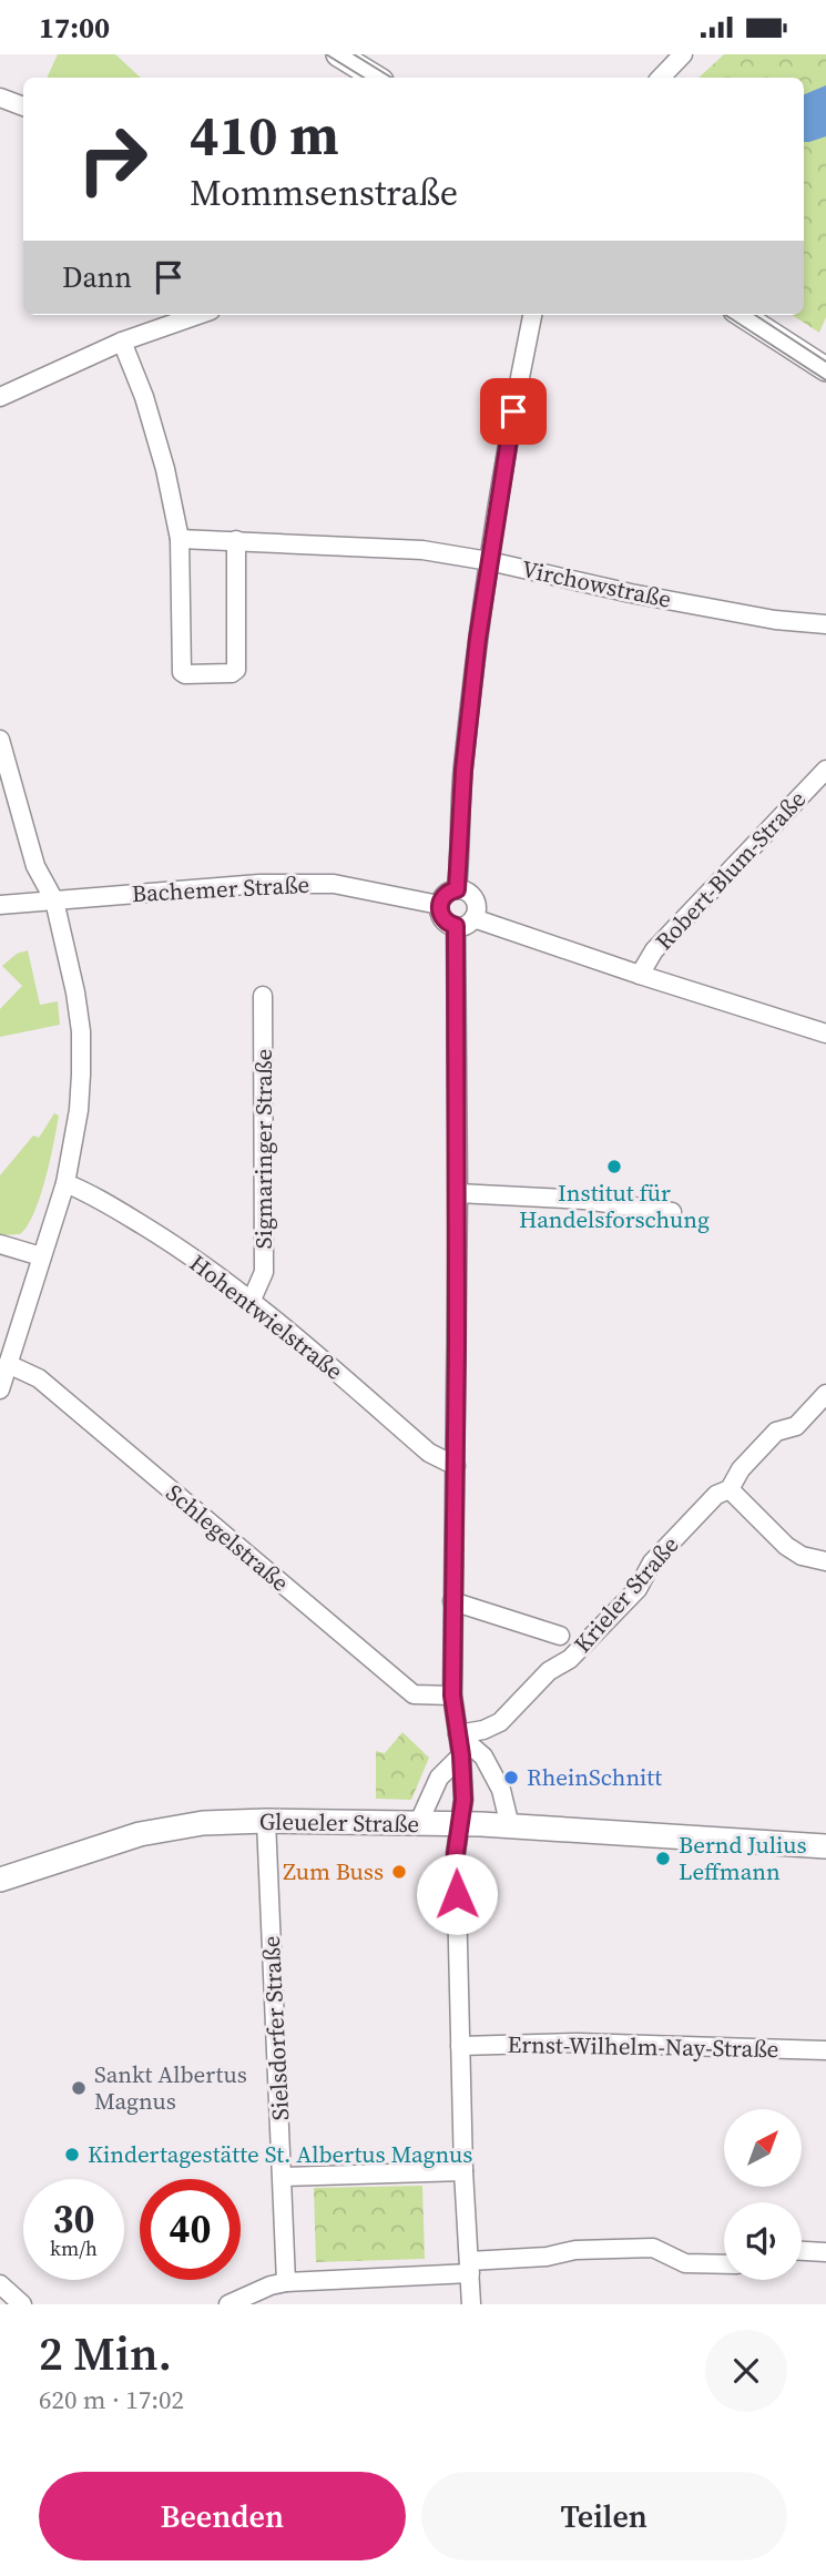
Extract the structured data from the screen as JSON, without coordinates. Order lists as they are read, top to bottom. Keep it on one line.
{"streets":{"main road":["Gleueler Straße"],"street":["Virchowstraße","Robert-Blum-Straße","Bachemer Straße","Sigmaringer Straße","Hohentwielstraße","Schlegelstraße","Krieler Straße","Sielsdorfer Straße","Ernst-Wilhelm-Nay-Straße"]},"crossings":[["Sigmaringer Straße","Hohentwielstraße"],["Gleueler Straße","Sielsdorfer Straße"]],"places":["Institut für Handelsforschung","RheinSchnitt","Bernd Julius Leffmann","Zum Buss","Sankt Albertus Magnus","Kindertagestätte St. Albertus Magnus"],"north":"top right","page":{"status":"17:00","turn":["410 m","Mommsenstraße"],"then":"Dann","speed":"30 km/h","limit":"40","heading":["2 Min.","620 m · 17:02"],"buttons":["Beenden","Teilen"]}}
